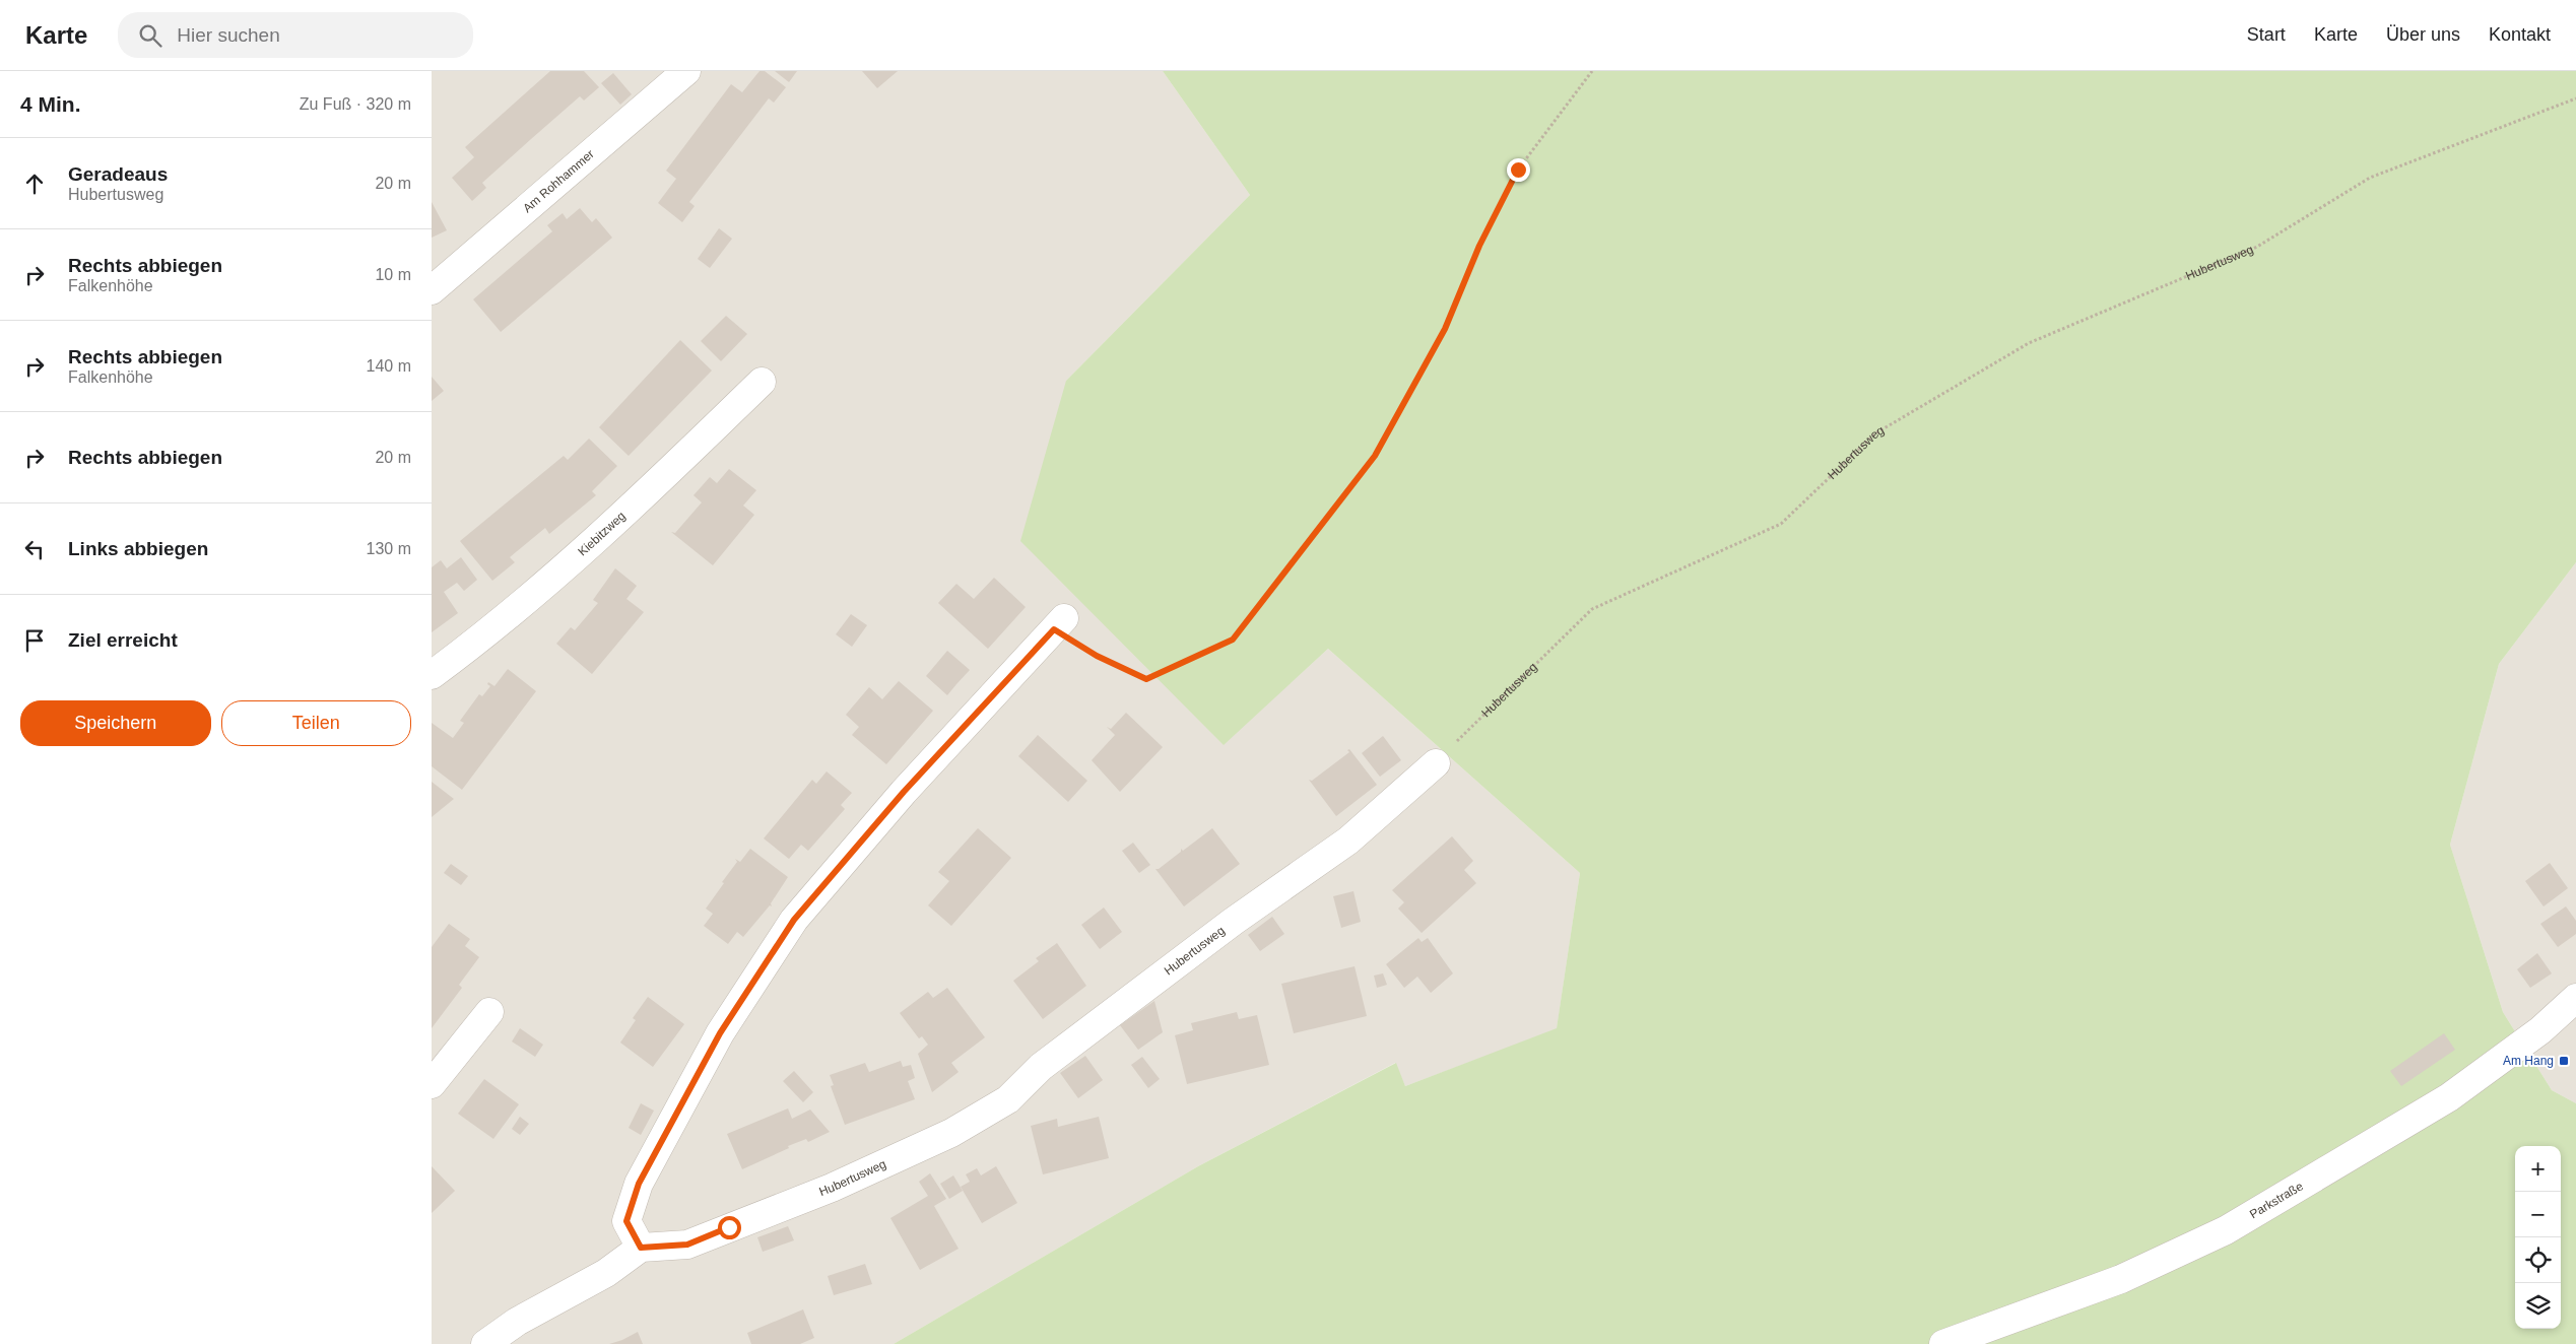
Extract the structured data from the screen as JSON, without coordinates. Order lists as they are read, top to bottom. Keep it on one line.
{"streets":{"street":["Am Rohhammer","Hubertusweg","Kiebitzweg","Parkstraße"]},"places":{"transit":["Am Hang"]},"page":{"header":"Karte","search":"Hier suchen","nav":["Start","Karte","Über uns","Kontakt"],"heading":["4 Min.","Zu Fuß · 320 m"],"list":[["Geradeaus","Hubertusweg","20 m"],["Rechts abbiegen","Falkenhöhe","10 m"],["Rechts abbiegen","Falkenhöhe","140 m"],["Rechts abbiegen","20 m"],["Links abbiegen","130 m"],"Ziel erreicht"],"buttons":["Speichern","Teilen"],"map_buttons":["+","−"]}}
